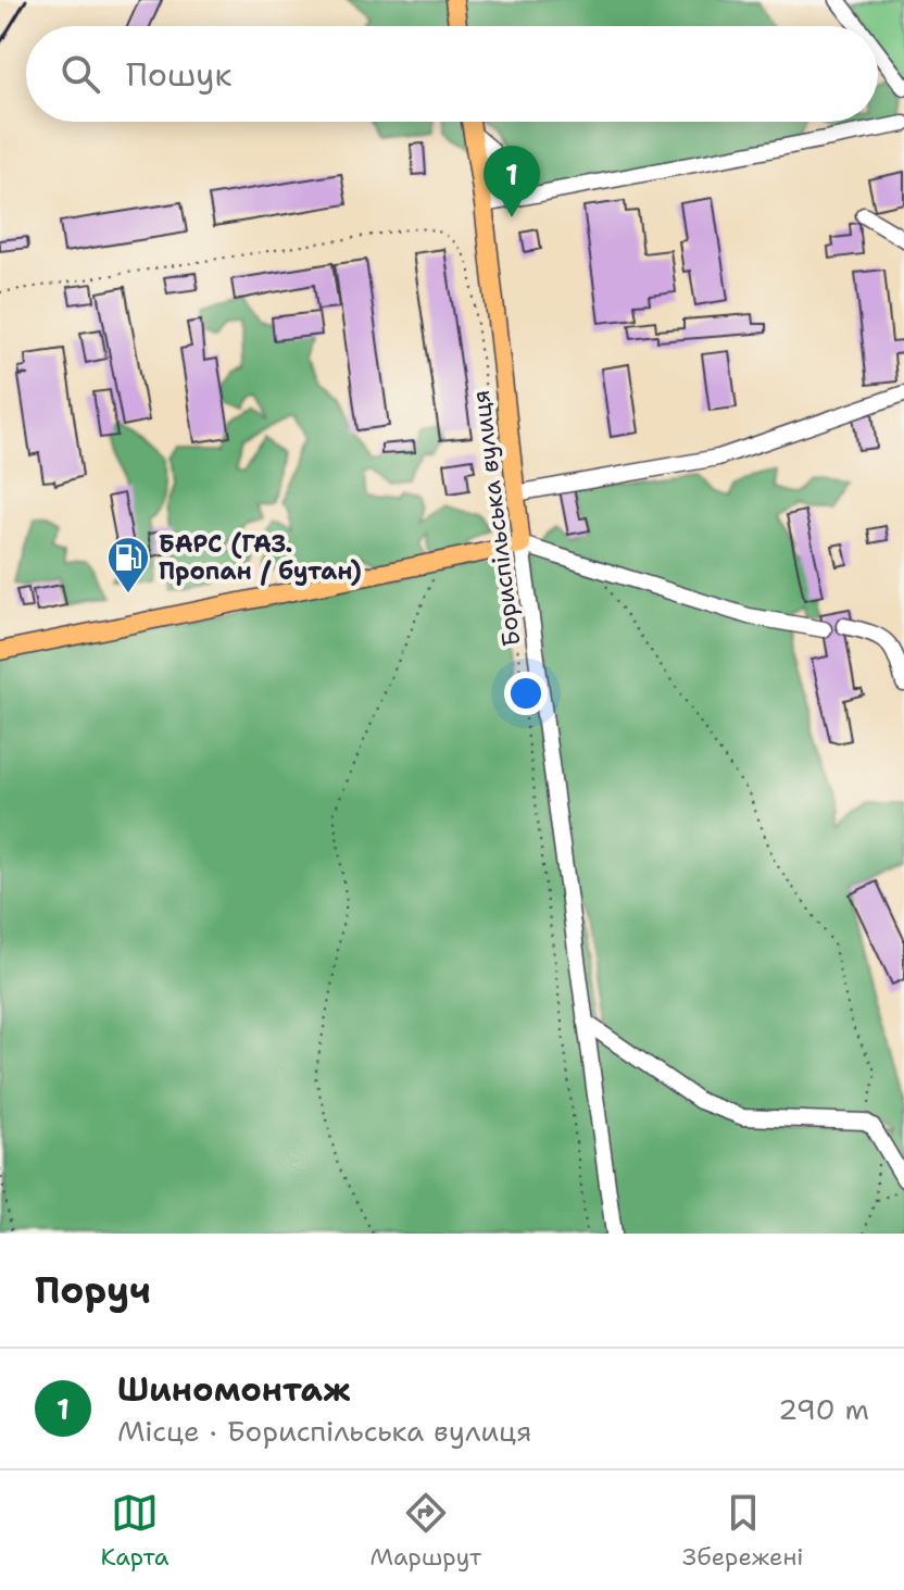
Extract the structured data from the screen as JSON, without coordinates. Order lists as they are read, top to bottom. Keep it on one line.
{"streets":{"main road":["Бориспільська вулиця"]},"places":{"fuel station":["БАРС (ГАЗ. Пропан / бутан)"]},"page":{"search":"Пошук","pins":"1","heading":"Поруч","list":[{"mark":"1","name":"Шиномонтаж","note":"Місце · Бориспільська вулиця","value":"290 m"}],"nav":["Карта","Маршрут","Збережені"]}}
